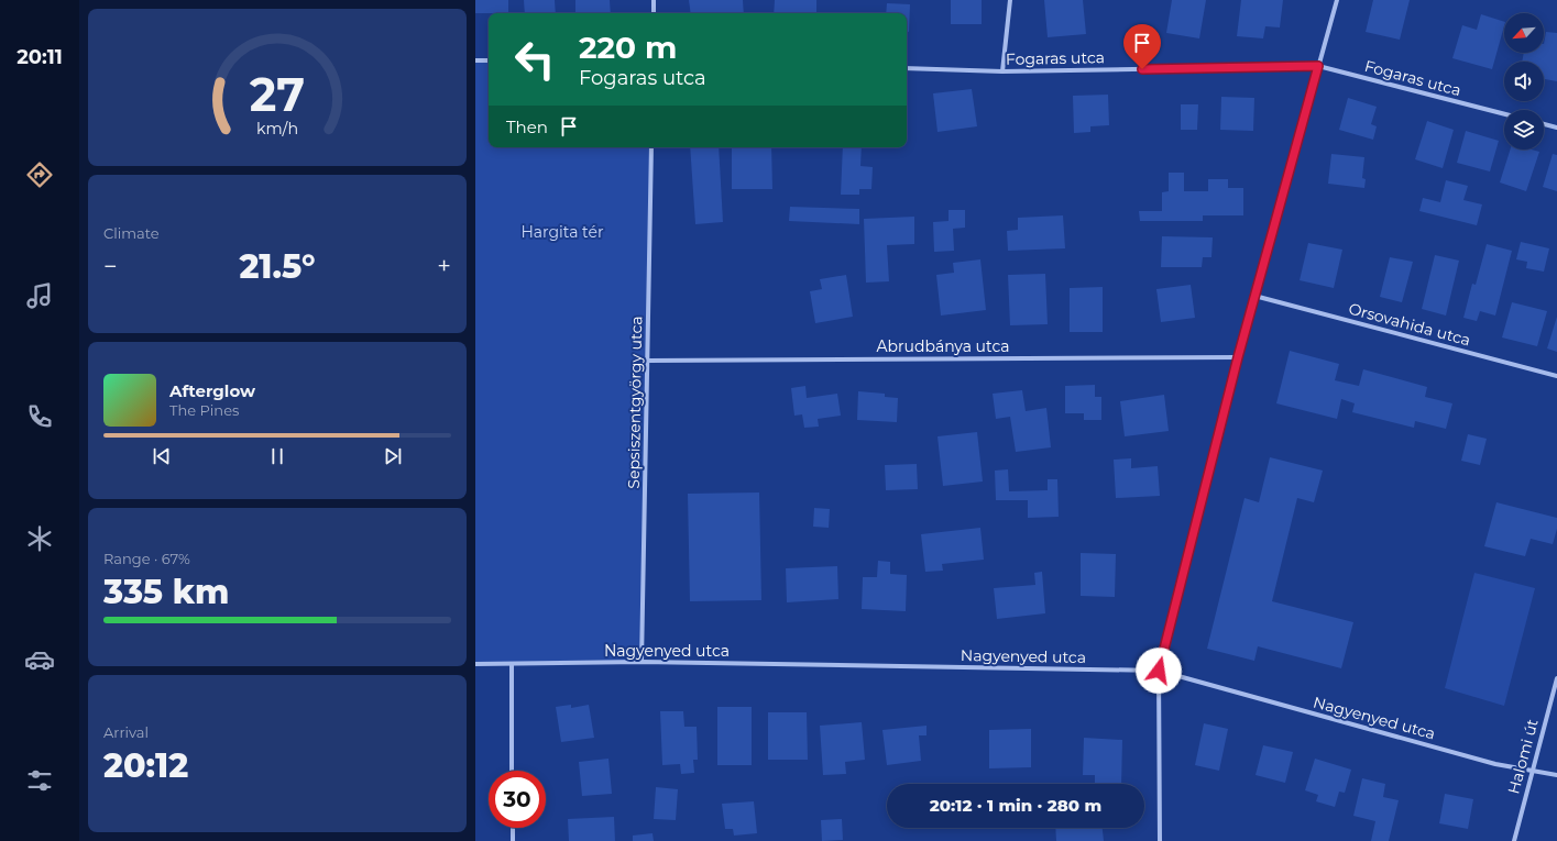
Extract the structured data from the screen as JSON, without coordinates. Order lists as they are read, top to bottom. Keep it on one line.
{"streets":{"street":["Fogaras utca","Orsovahida utca","Abrudbánya utca","Sepsiszentgyörgy utca","Nagyenyed utca","Halomi út"]},"crossings":[["Abrudbánya utca","Sepsiszentgyörgy utca"],["Sepsiszentgyörgy utca","Nagyenyed utca"],["Nagyenyed utca","Halomi út"]],"parks":["Hargita tér"],"north":"bottom left","page":{"tabs":"20:11","turn":["220 m","Fogaras utca"],"then":"Then","tile":["Climate",["Range · 67%","335 km"],["Arrival","20:12"]],"heat":["−","21.5°","+"],"song":["Afterglow","The Pines"],"limit":"30","trip":"20:12 · 1 min · 280 m","gauge":["27","km/h"]}}
